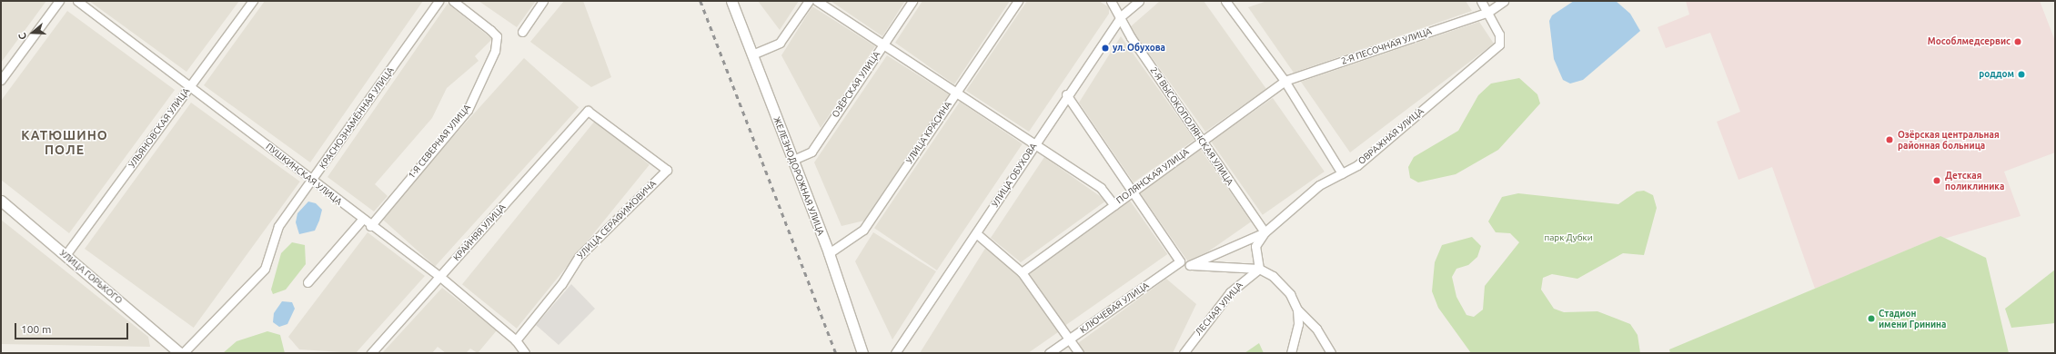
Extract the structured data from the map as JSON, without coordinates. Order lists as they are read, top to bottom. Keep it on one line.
{"streets":{"street":["2-Я ПЕСОЧНАЯ УЛИЦА","ОЗЁРСКАЯ УЛИЦА","КРАСНОЗНАМЁННАЯ УЛИЦА","2-Я ВЫСОКОПОЛЯНСКАЯ УЛИЦА","УЛЬЯНОВСКАЯ УЛИЦА","УЛИЦА КРАСИНА","ОВРАЖНАЯ УЛИЦА","1-Я СЕВЕРНАЯ УЛИЦА","ПУШКИНСКАЯ УЛИЦА","УЛИЦА ОБУХОВА","ЖЕЛЕЗНОДОРОЖНАЯ УЛИЦА","ПОЛЯНСКАЯ УЛИЦА","УЛИЦА СЕРАФИМОВИЧА","КРАЙНЯЯ УЛИЦА","УЛИЦА ГОРЬКОГО","КЛЮЧЕВАЯ УЛИЦА","ЛЕСНАЯ УЛИЦА"]},"crossings":[["2-Я ПЕСОЧНАЯ УЛИЦА","ОВРАЖНАЯ УЛИЦА"],["2-Я ПЕСОЧНАЯ УЛИЦА","ПОЛЯНСКАЯ УЛИЦА"],["ОЗЁРСКАЯ УЛИЦА","ЖЕЛЕЗНОДОРОЖНАЯ УЛИЦА"],["КРАСНОЗНАМЁННАЯ УЛИЦА","ПУШКИНСКАЯ УЛИЦА"],["КРАСНОЗНАМЁННАЯ УЛИЦА","УЛИЦА ГОРЬКОГО"],["2-Я ВЫСОКОПОЛЯНСКАЯ УЛИЦА","ОВРАЖНАЯ УЛИЦА"],["2-Я ВЫСОКОПОЛЯНСКАЯ УЛИЦА","УЛИЦА ОБУХОВА"],["2-Я ВЫСОКОПОЛЯНСКАЯ УЛИЦА","ПОЛЯНСКАЯ УЛИЦА"],["УЛЬЯНОВСКАЯ УЛИЦА","ПУШКИНСКАЯ УЛИЦА"],["УЛЬЯНОВСКАЯ УЛИЦА","УЛИЦА ГОРЬКОГО"],["УЛИЦА КРАСИНА","ЖЕЛЕЗНОДОРОЖНАЯ УЛИЦА"],["ОВРАЖНАЯ УЛИЦА","ЛЕСНАЯ УЛИЦА"],["1-Я СЕВЕРНАЯ УЛИЦА","ПУШКИНСКАЯ УЛИЦА"],["ПУШКИНСКАЯ УЛИЦА","УЛИЦА СЕРАФИМОВИЧА"],["ПУШКИНСКАЯ УЛИЦА","КРАЙНЯЯ УЛИЦА"],["УЛИЦА СЕРАФИМОВИЧА","КРАЙНЯЯ УЛИЦА"],["КЛЮЧЕВАЯ УЛИЦА","ЛЕСНАЯ УЛИЦА"]],"districts":["КАТЮШИНО ПОЛЕ"],"parks":["парк Дубки"],"places":["Мособлмедсервис","ул. Обухова","роддом","Озёрская центральная районная больница","Детская поликлиника","Стадион имени Гринина"],"scale_bar":"100 m","north":"left"}
